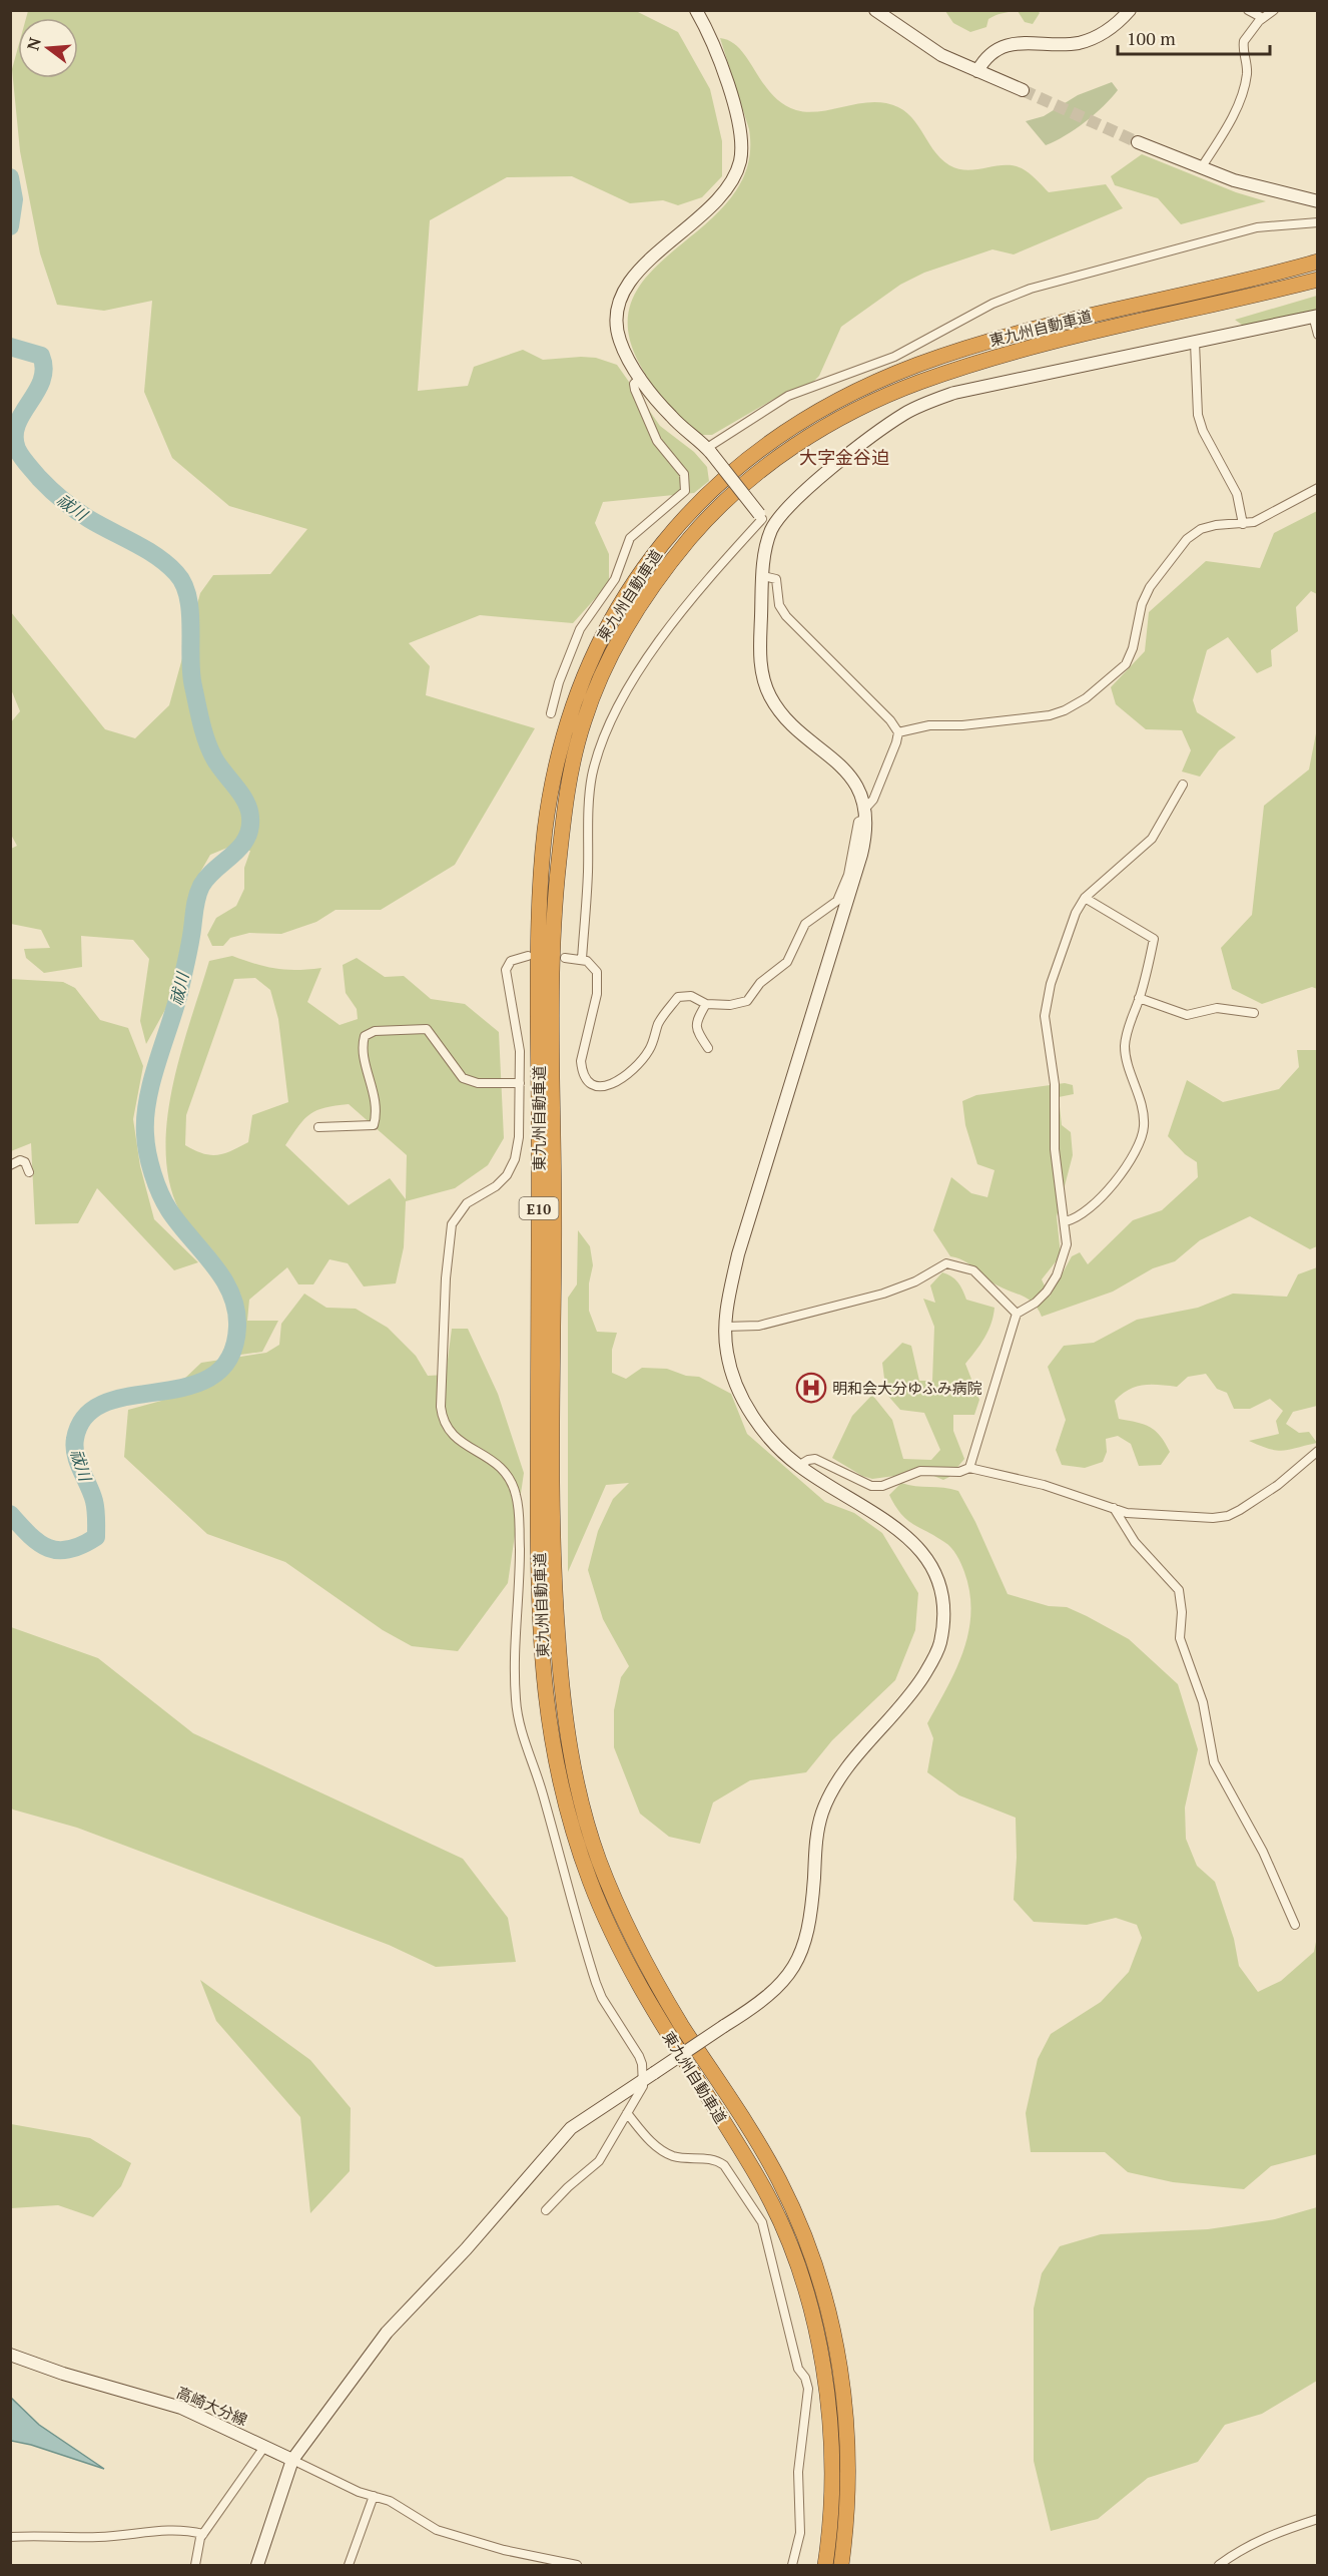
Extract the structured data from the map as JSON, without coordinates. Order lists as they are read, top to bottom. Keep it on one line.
{"streets":{"highway":["東九州自動車道","E10"],"street":["高崎大分線"]},"districts":["大字金谷迫"],"water":["祓川"],"places":{"hospital":["明和会大分ゆふみ病院"]},"scale_bar":"100 m","north":"left"}
